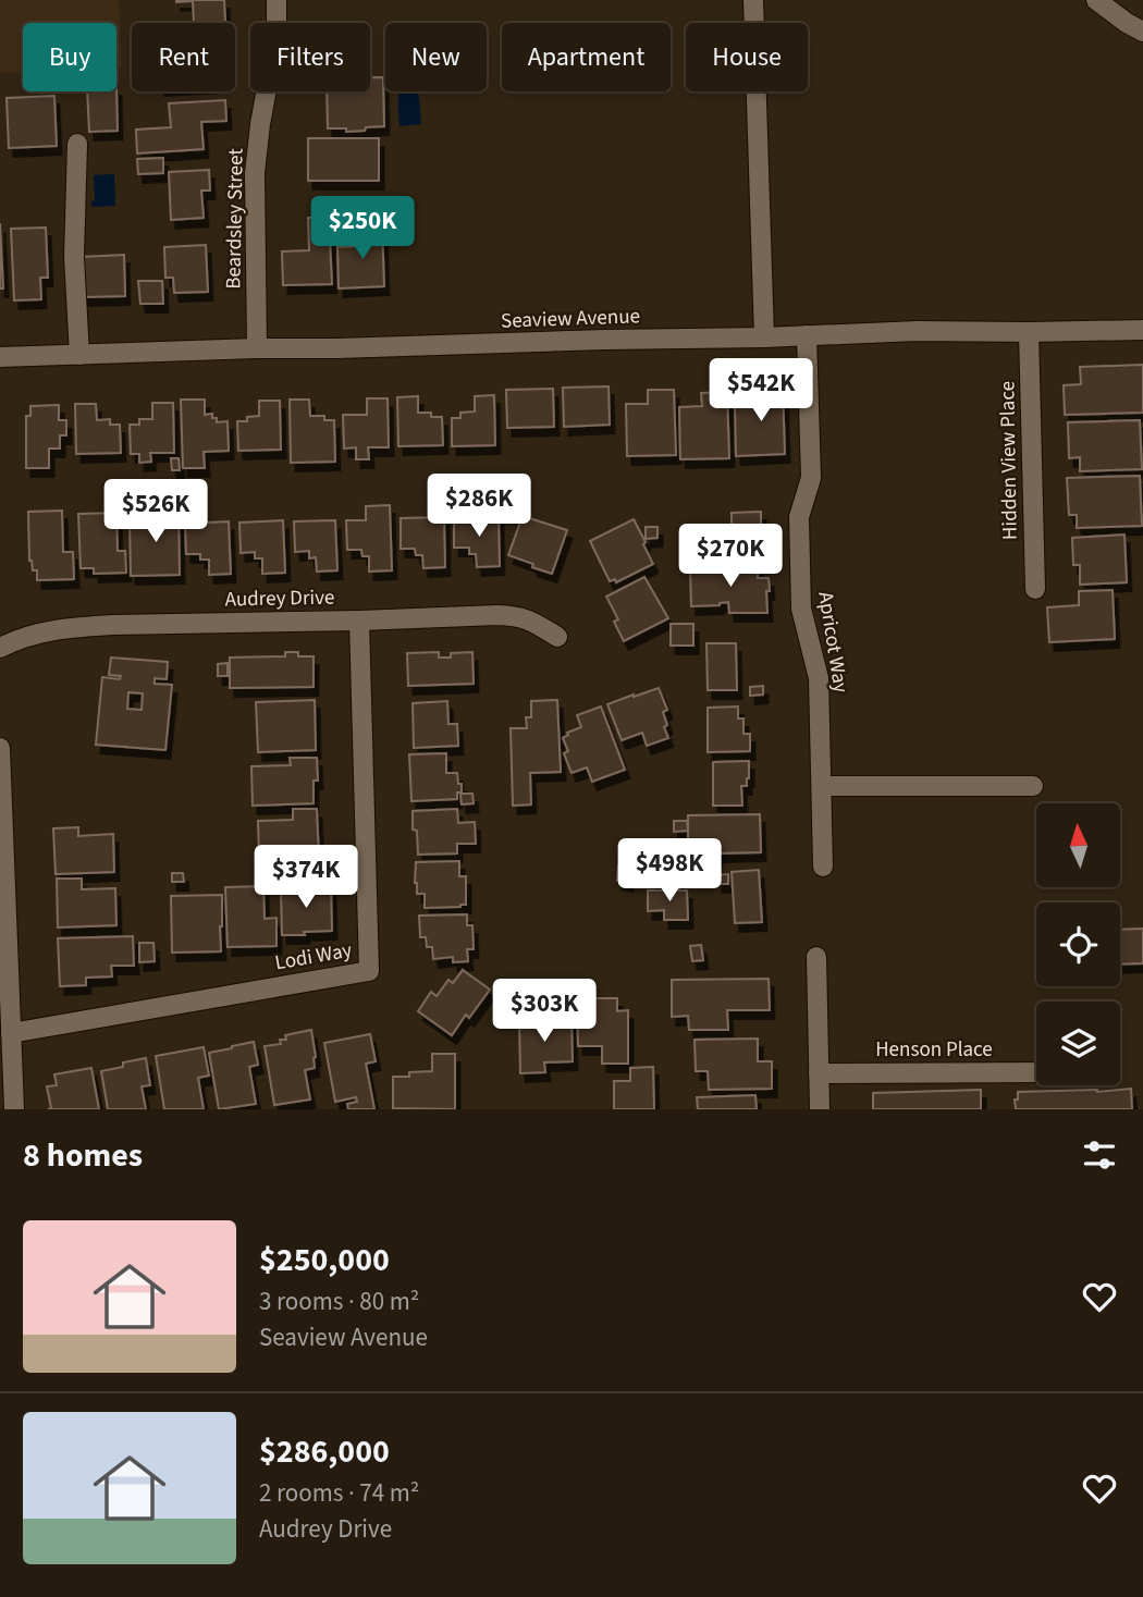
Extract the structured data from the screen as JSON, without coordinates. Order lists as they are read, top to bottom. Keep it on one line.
{"streets":{"street":["Beardsley Street","Seaview Avenue","Hidden View Place","Audrey Drive","Apricot Way","Lodi Way","Henson Place"]},"crossings":[["Beardsley Street","Seaview Avenue"],["Seaview Avenue","Hidden View Place"],["Seaview Avenue","Apricot Way"],["Audrey Drive","Lodi Way"]],"north":"top","page":{"chip":["Buy","Rent","Filters","New","Apartment","House"],"price":["$250K","$542K","$286K","$526K","$270K","$498K","$374K","$303K"],"heading":"8 homes","list":[{"name":"$250,000","note":"3 rooms · 80 m² · Seaview Avenue"},{"name":"$286,000","note":"2 rooms · 74 m² · Audrey Drive"}]}}
